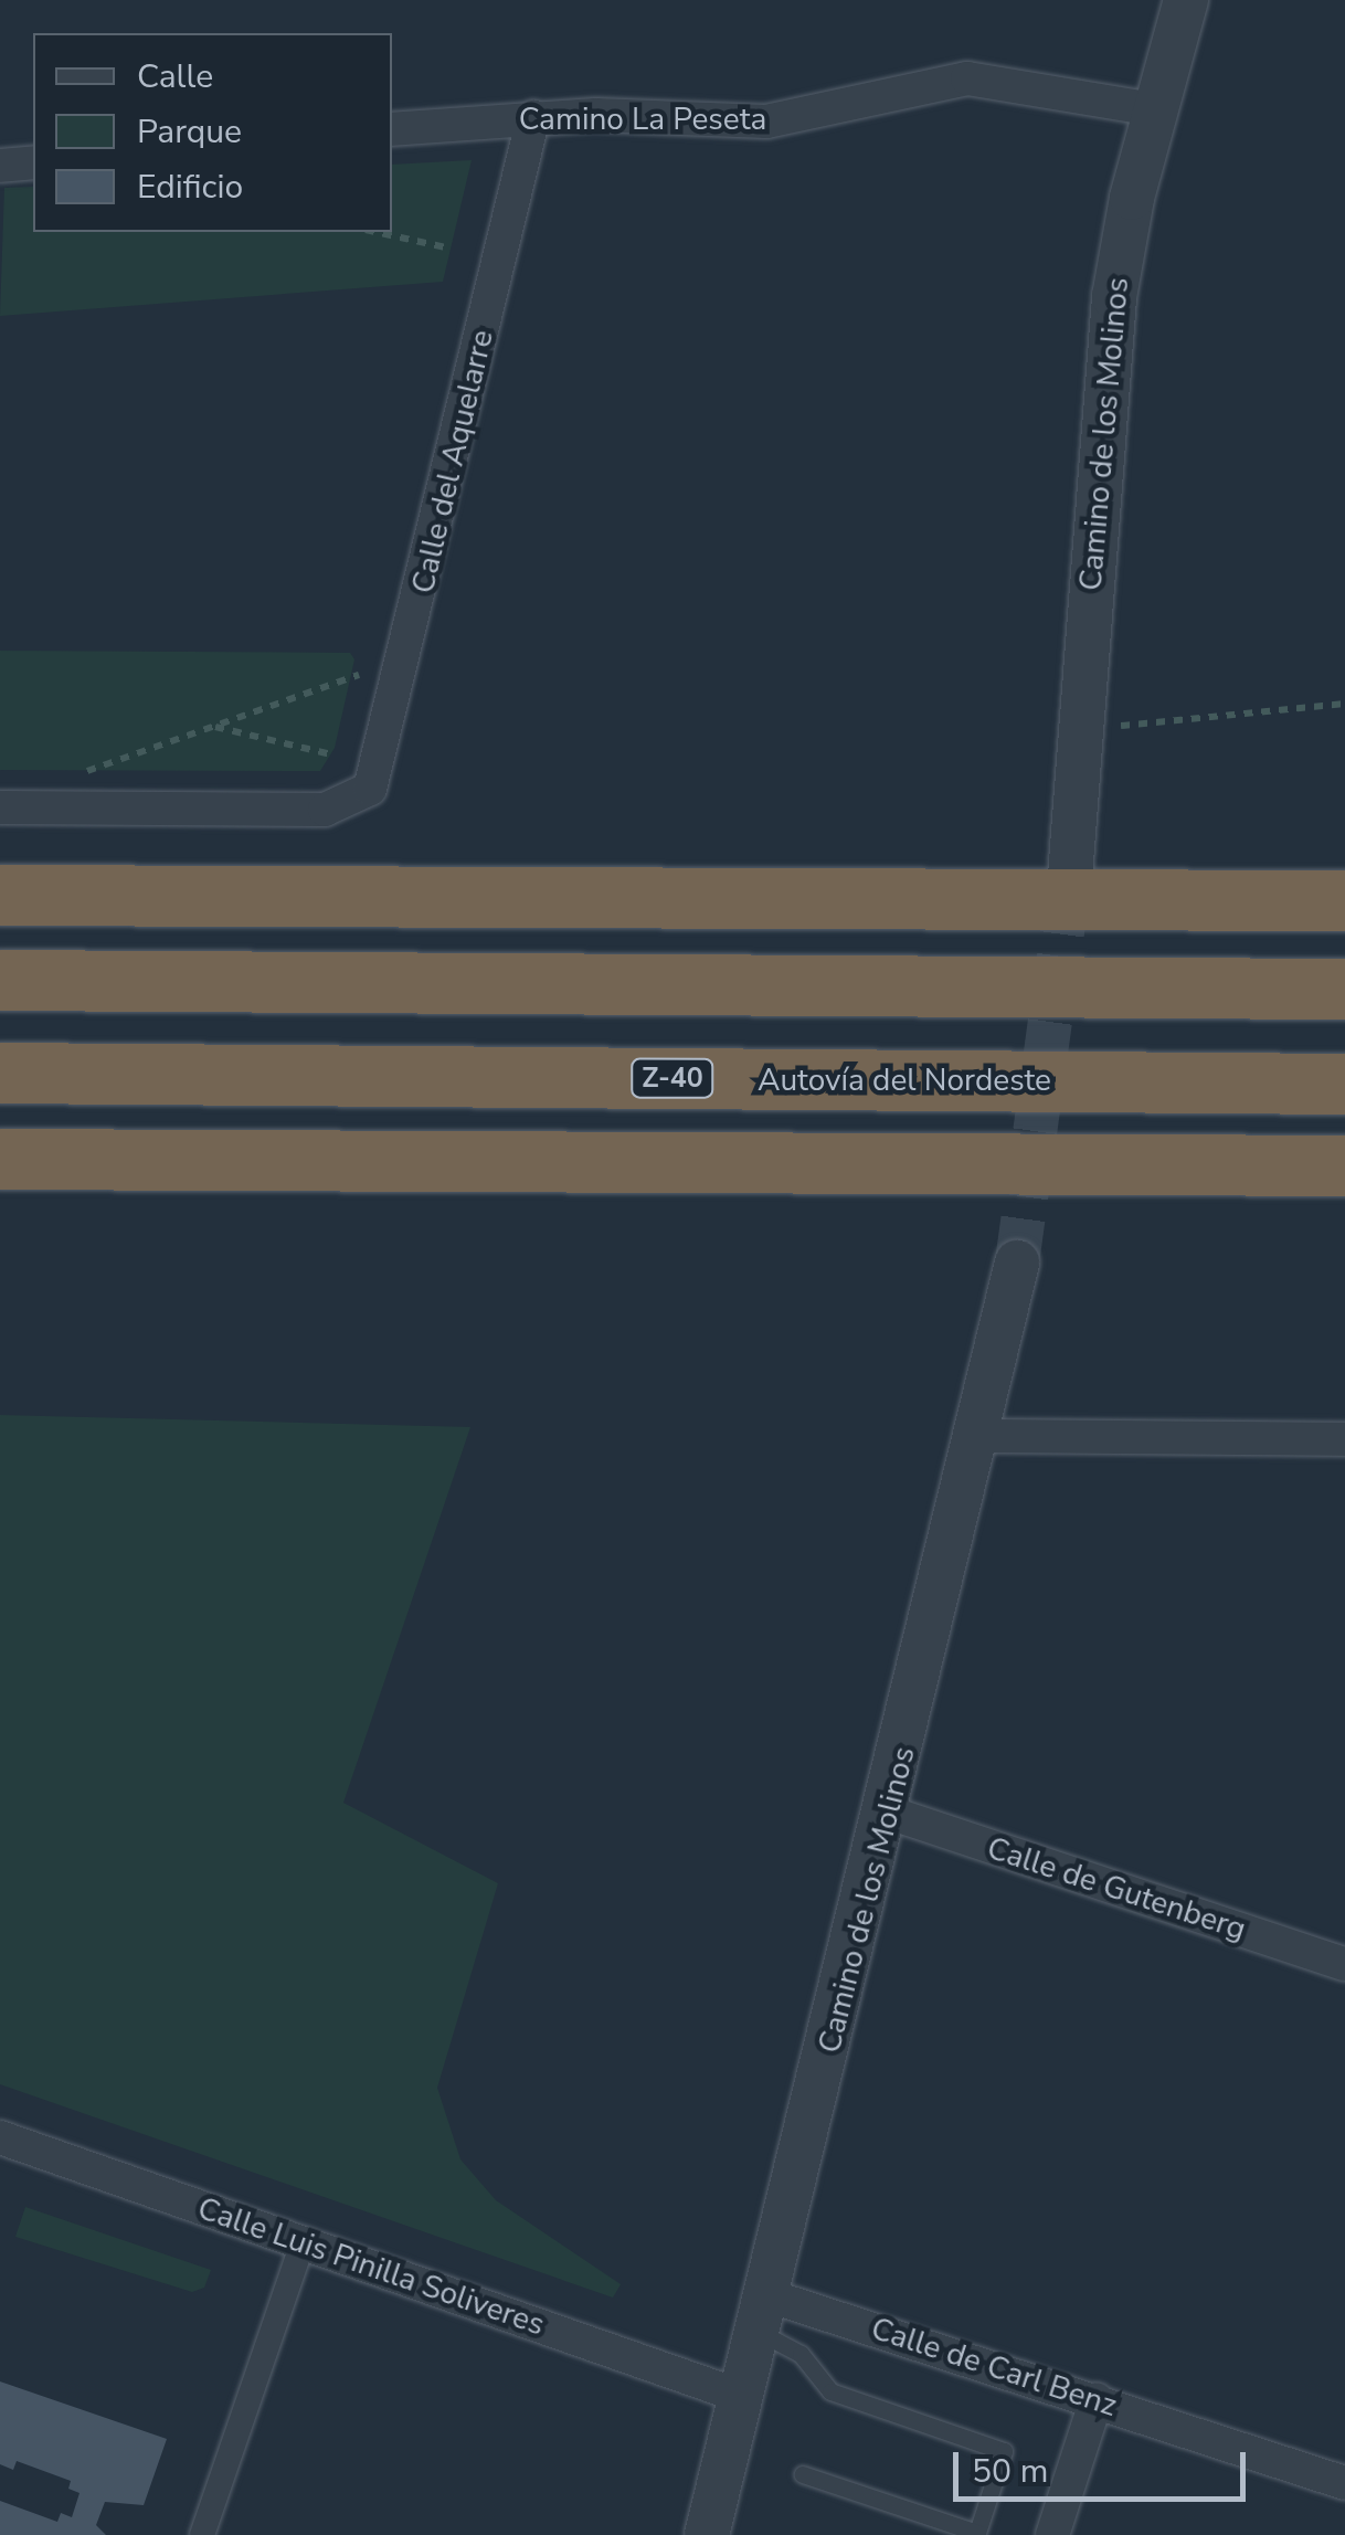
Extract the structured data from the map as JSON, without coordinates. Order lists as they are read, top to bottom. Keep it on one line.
{"streets":{"highway":["Z-40","Autovía del Nordeste"],"street":["Camino La Peseta","Camino de los Molinos","Calle del Aquelarre","Calle de Gutenberg","Calle Luis Pinilla Soliveres","Calle de Carl Benz"]},"crossings":[["Camino La Peseta","Camino de los Molinos"],["Camino La Peseta","Calle del Aquelarre"],["Camino de los Molinos","Calle de Gutenberg"],["Camino de los Molinos","Calle Luis Pinilla Soliveres"],["Camino de los Molinos","Calle de Carl Benz"]],"legend":["Calle","Parque","Edificio"],"scale_bar":"50 m"}
